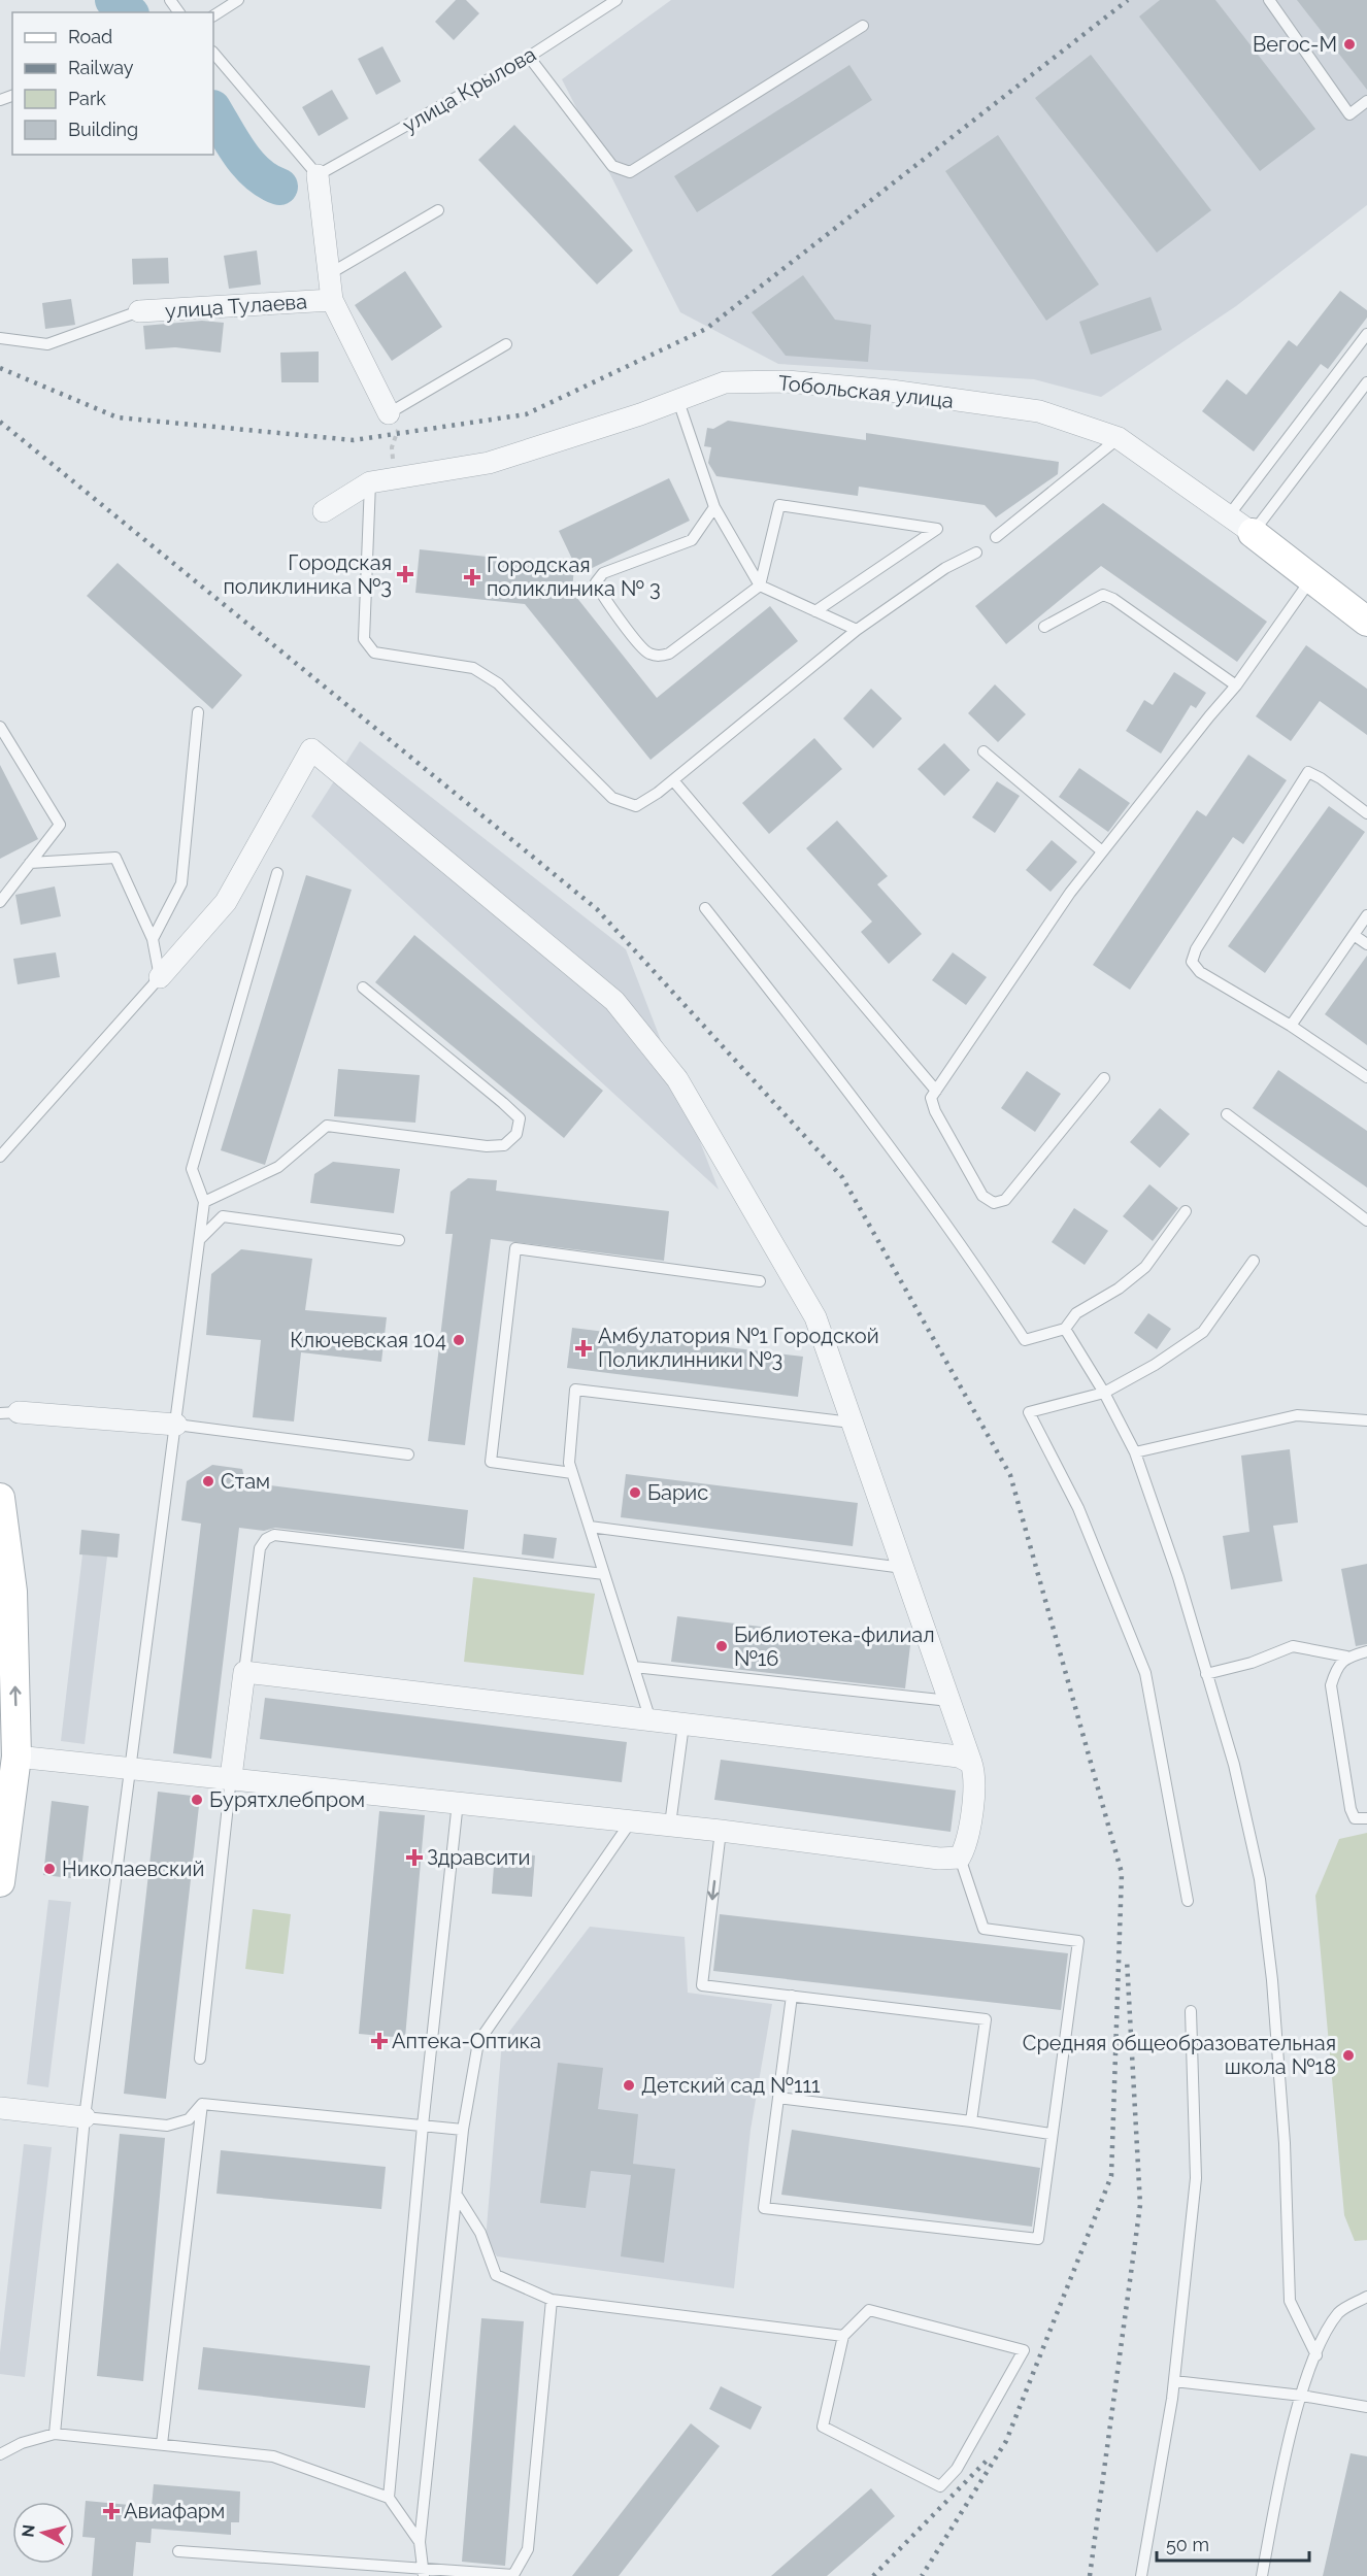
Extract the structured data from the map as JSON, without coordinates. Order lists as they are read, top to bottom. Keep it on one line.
{"streets":{"main road":["Тобольская улица"],"street":["улица Тулаева"],"lane":["улица Крылова"]},"places":{"other":["Вегос-М","Ключевская 104","Стам","Барис","Библиотека-филиал №16","Бурятхлебпром","Николаевский","Средняя общеобразовательная школа №18","Детский сад №111"],"health":["Городская поликлиника №3","Городская поликлиника № 3","Амбулатория №1 Городской Поликлинники №3","Здравсити","Аптека-Оптика","Авиафарм"]},"legend":["Road","Railway","Park","Building"],"scale_bar":"50 m","north":"left"}
